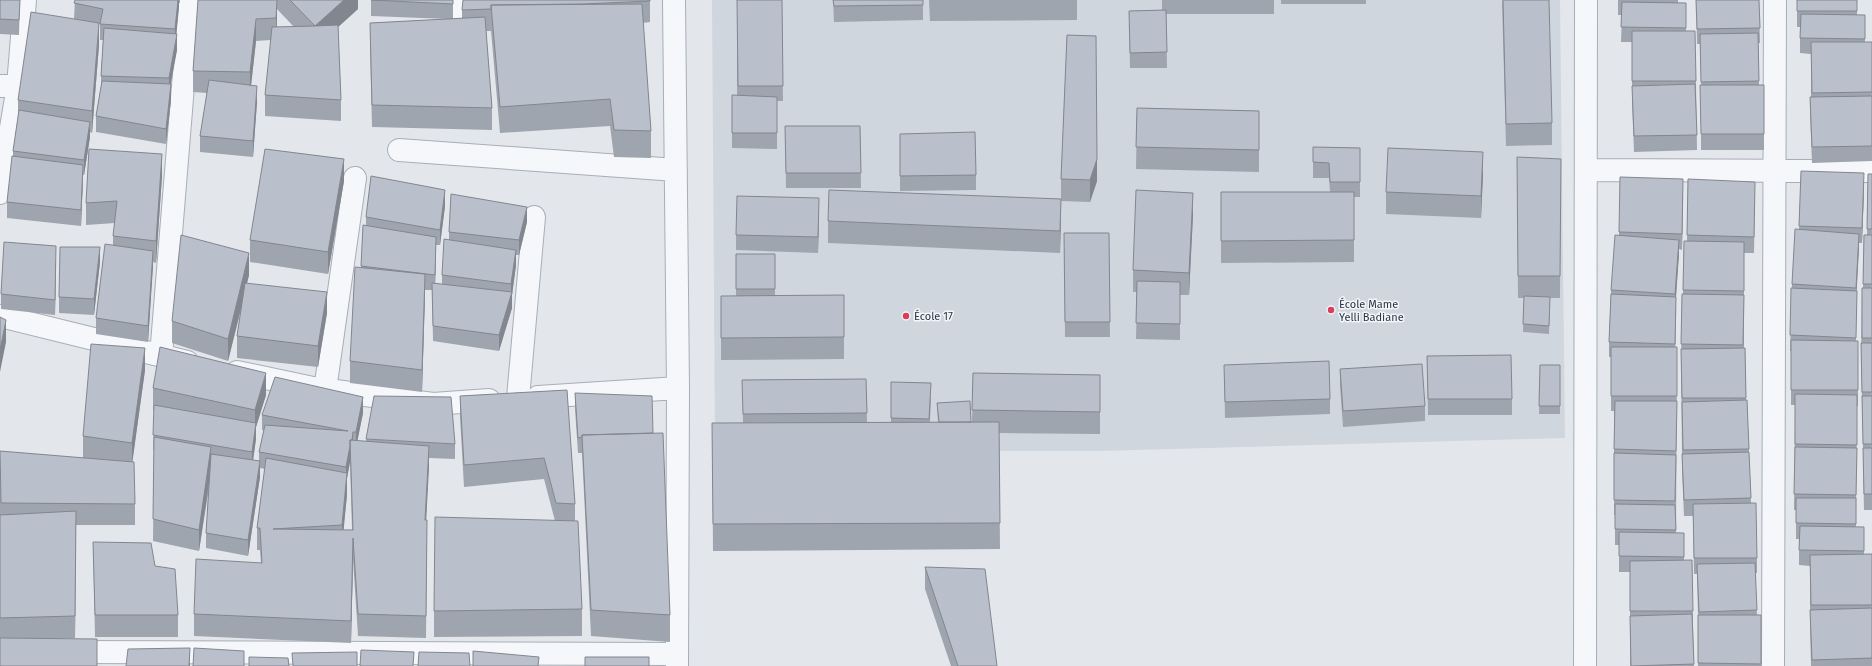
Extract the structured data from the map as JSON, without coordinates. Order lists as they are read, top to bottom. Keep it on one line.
{"places":["École Mame Yelli Badiane","École 17"]}
